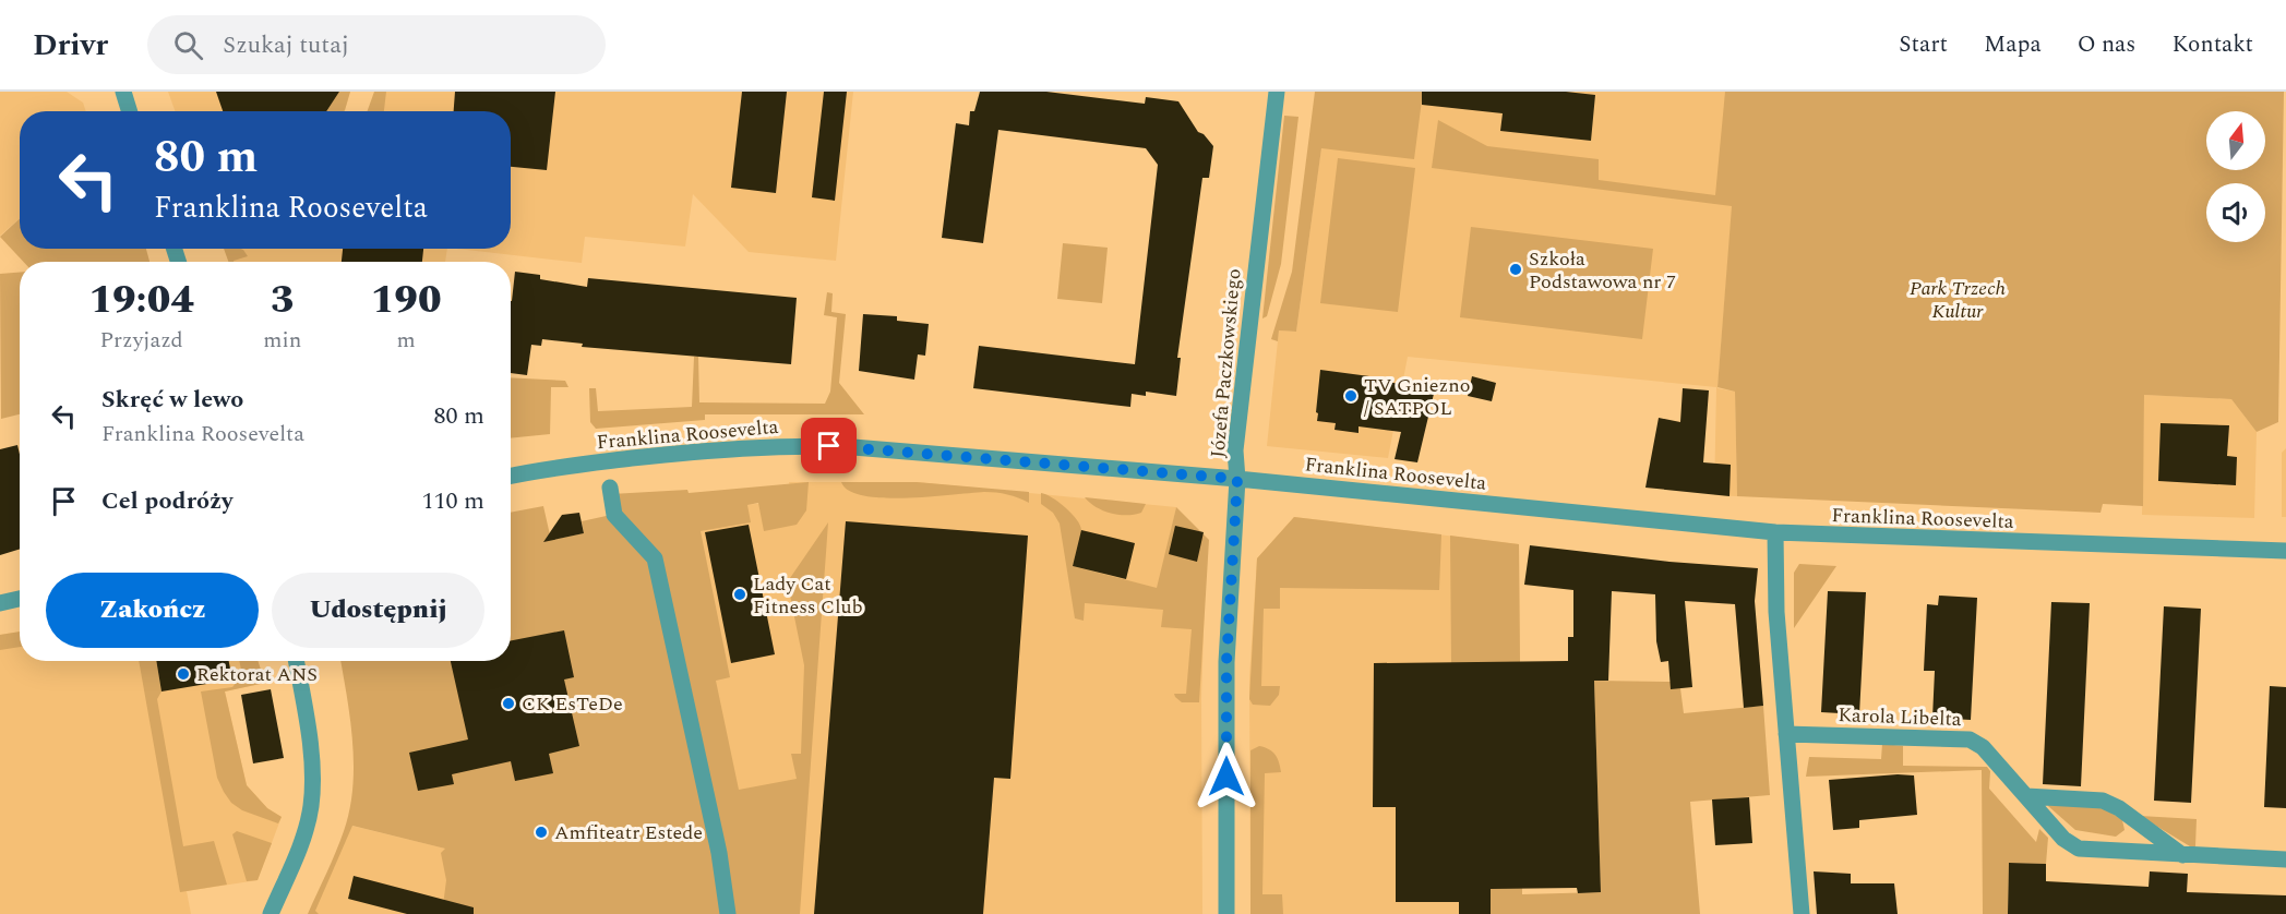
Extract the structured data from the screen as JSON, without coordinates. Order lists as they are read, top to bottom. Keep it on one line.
{"streets":{"street":["Józefa Paczkowskiego","Franklina Roosevelta","Karola Libelta"]},"crossings":[["Józefa Paczkowskiego","Franklina Roosevelta"]],"parks":["Park Trzech Kultur"],"places":["Szkoła Podstawowa nr 7","TV Gniezno / SATPOL","Lady Cat Fitness Club","Rektorat ANS","CK EsTeDe","Amfiteatr Estede"],"north":"top","page":{"header":"Drivr","search":"Szukaj tutaj","nav":["Start","Mapa","O nas","Kontakt"],"turn":["80 m","Franklina Roosevelta"],"eta":["19:04","Przyjazd","3","min","190","m"],"list":[{"name":"Skręć w lewo","note":"Franklina Roosevelta","value":"80 m"},{"name":"Cel podróży","value":"110 m"}],"buttons":["Zakończ","Udostępnij"]}}
